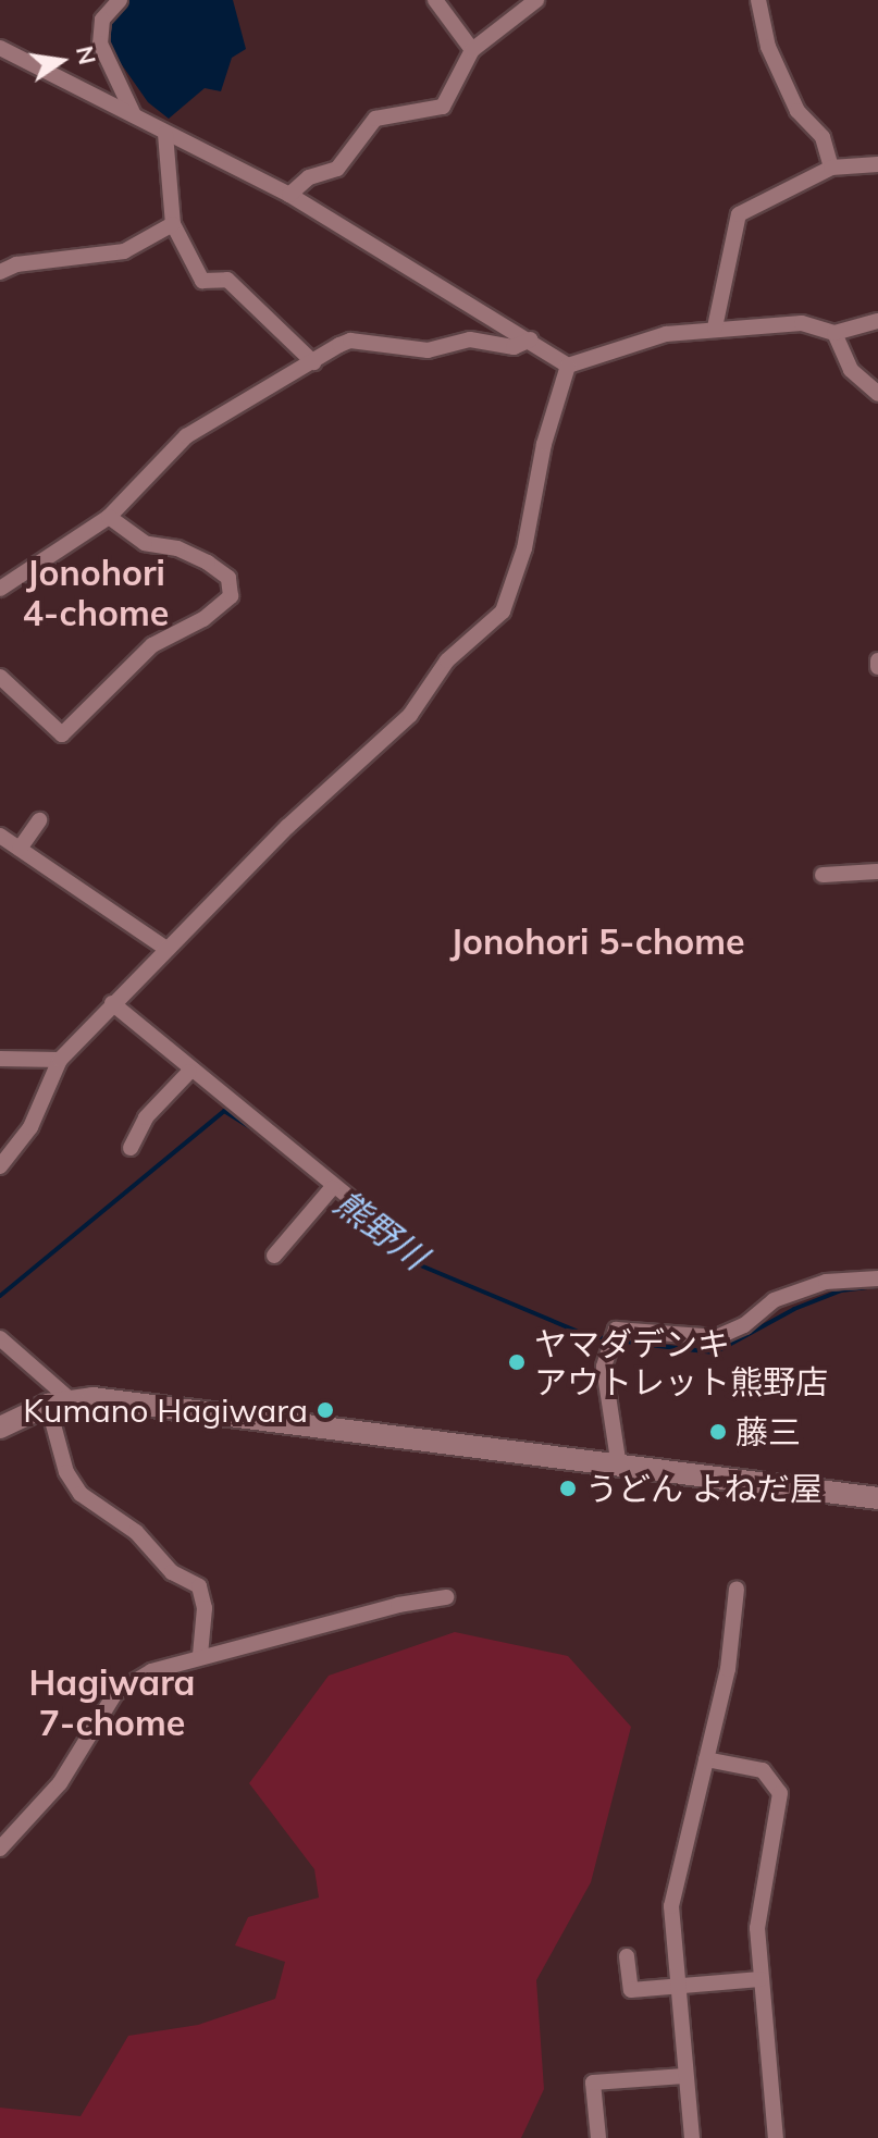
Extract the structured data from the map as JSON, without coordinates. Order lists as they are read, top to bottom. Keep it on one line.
{"districts":["Jonohori 4-chome","Jonohori 5-chome","Hagiwara 7-chome"],"water":["熊野川"],"places":["ヤマダデンキ アウトレット熊野店","Kumano Hagiwara","藤三","うどん よねだ屋"],"north":"right"}
